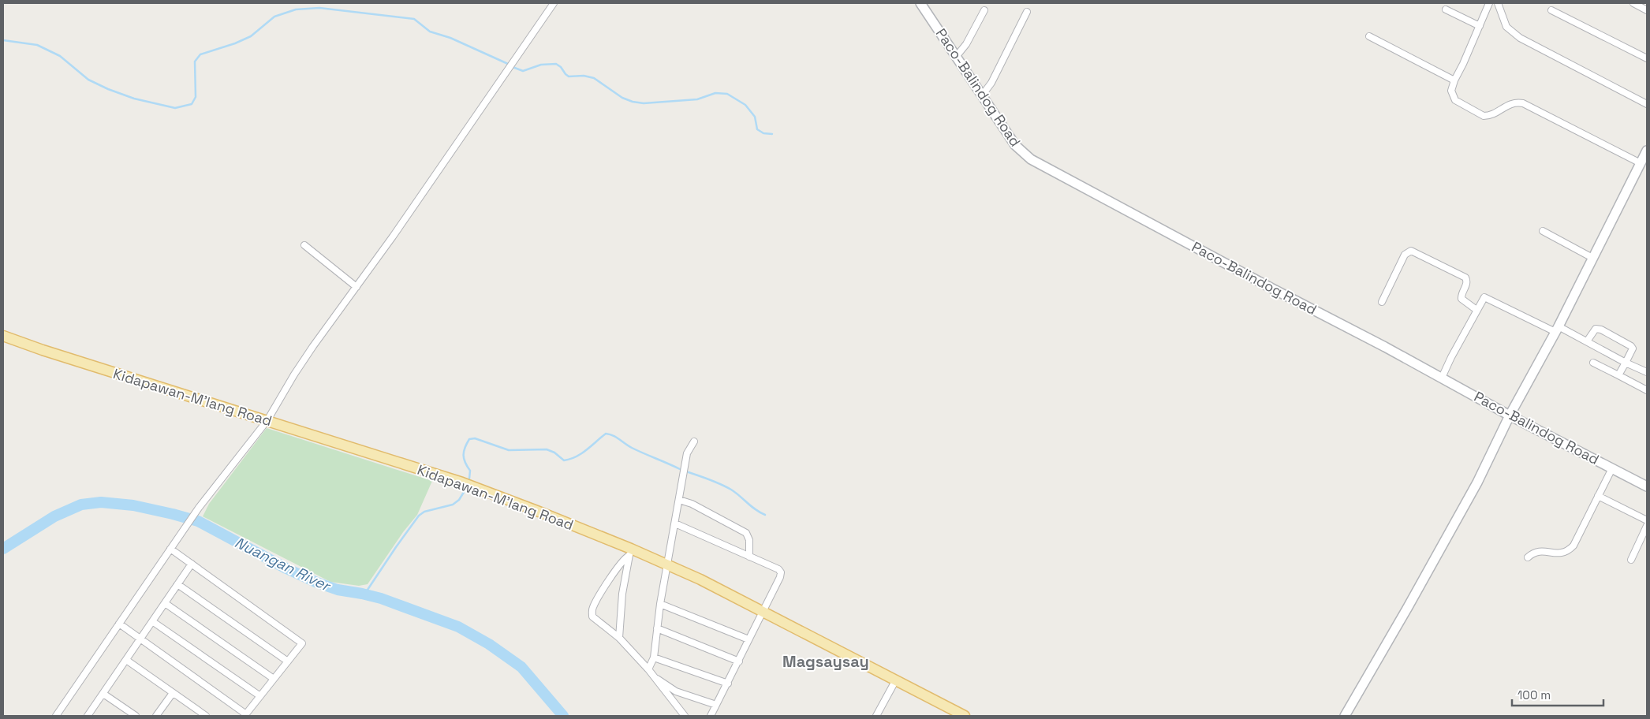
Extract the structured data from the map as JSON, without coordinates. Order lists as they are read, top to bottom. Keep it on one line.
{"streets":{"main road":["Kidapawan-M'lang Road"],"street":["Paco-Balindog Road"]},"districts":["Magsaysay"],"water":["Nuangan River"],"scale_bar":"100 m"}
